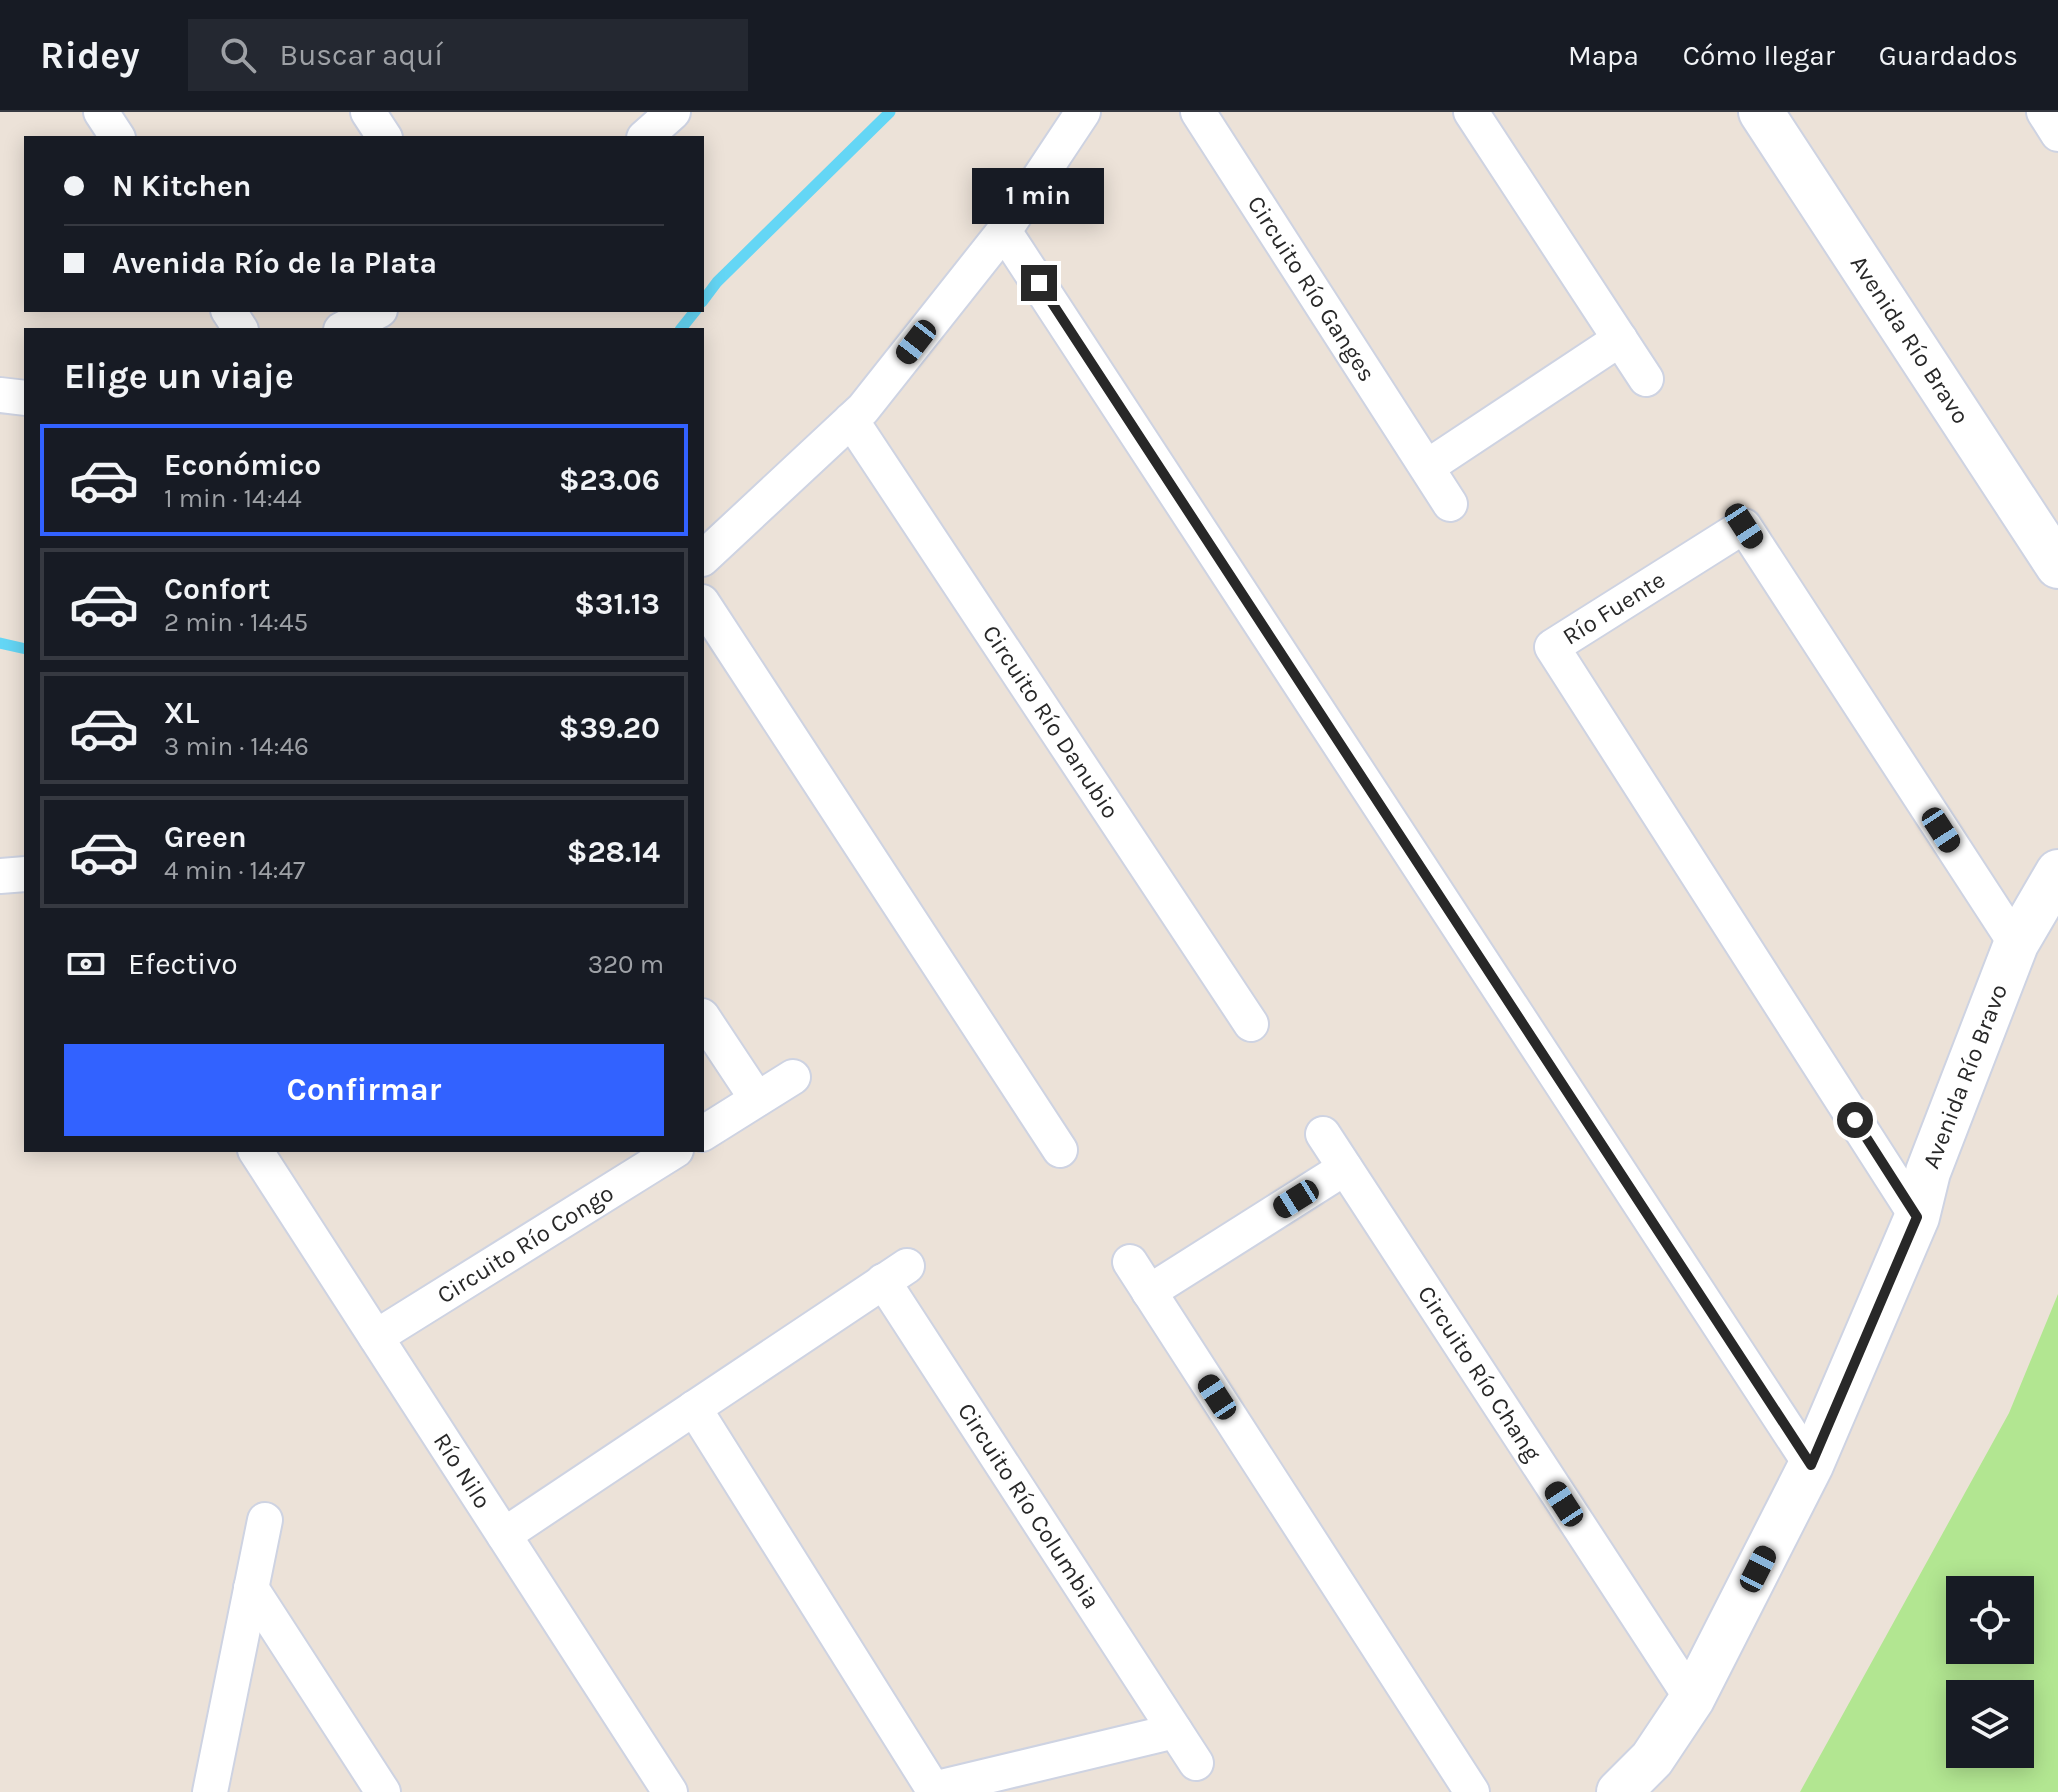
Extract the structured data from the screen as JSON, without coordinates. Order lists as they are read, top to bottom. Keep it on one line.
{"streets":{"street":["Circuito Río Ganges","Avenida Río Bravo","Río Fuente","Circuito Río Danubio","Circuito Río Congo","Circuito Río Chang","Río Nilo","Circuito Río Columbia"]},"crossings":[["Avenida Río Bravo","Río Fuente"],["Avenida Río Bravo","Circuito Río Chang"],["Circuito Río Congo","Río Nilo"],["Río Nilo","Circuito Río Columbia"]],"page":{"header":"Ridey","search":"Buscar aquí","nav":["Mapa","Cómo llegar","Guardados"],"banner":["N Kitchen","Avenida Río de la Plata"],"bubble":"1 min","heading":"Elige un viaje","list":[{"name":"Económico","note":"1 min · 14:44","value":"$23.06"},{"name":"Confort","note":"2 min · 14:45","value":"$31.13"},{"name":"XL","note":"3 min · 14:46","value":"$39.20"},{"name":"Green","note":"4 min · 14:47","value":"$28.14"}],"pay":["Efectivo","320 m"],"buttons":"Confirmar"}}
